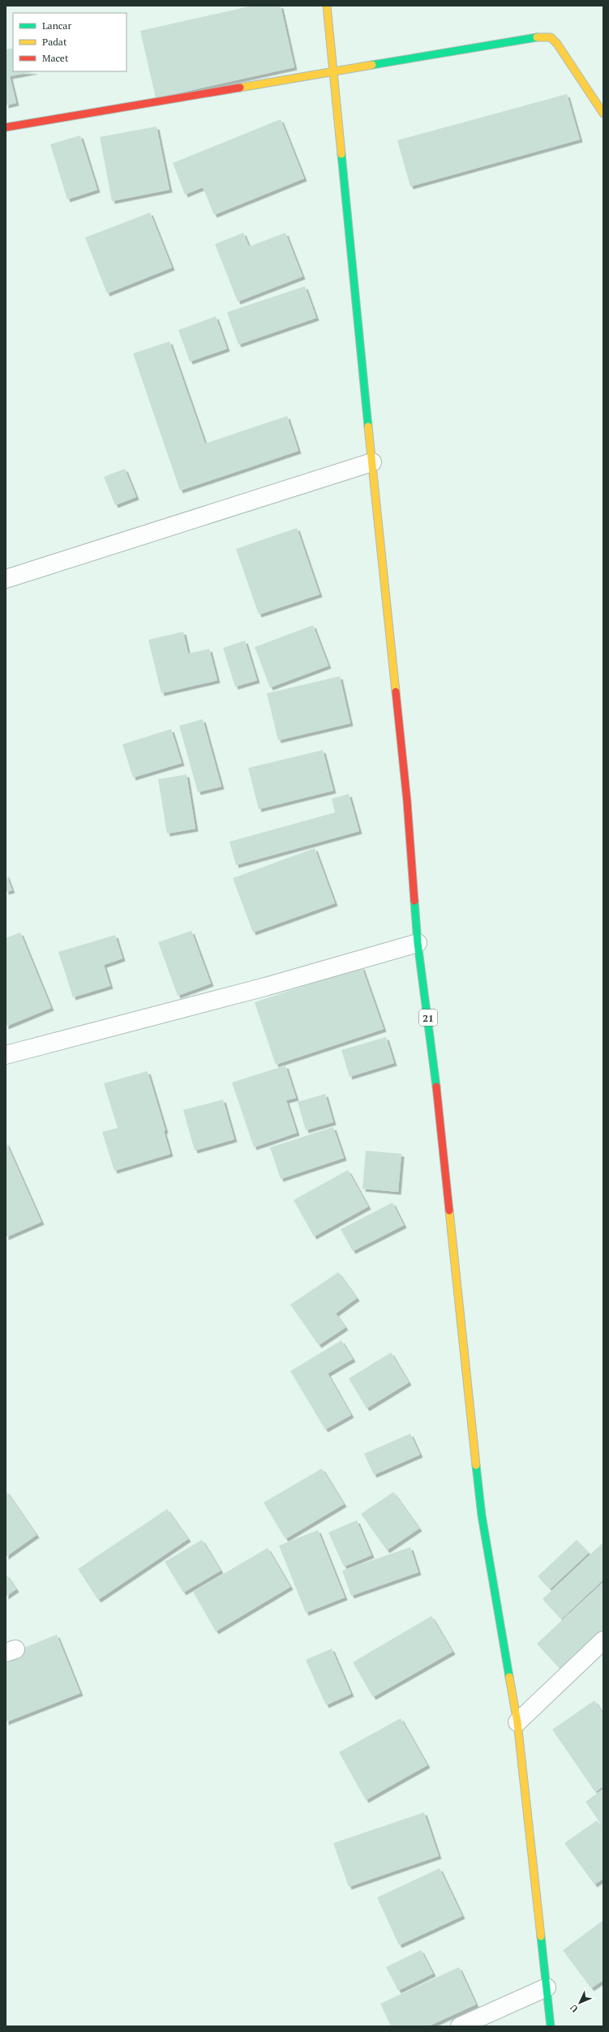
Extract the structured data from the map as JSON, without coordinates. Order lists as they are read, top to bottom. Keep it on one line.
{"streets":{"main road":["21"]},"legend":["Lancar","Padat","Macet"],"north":"bottom left"}
